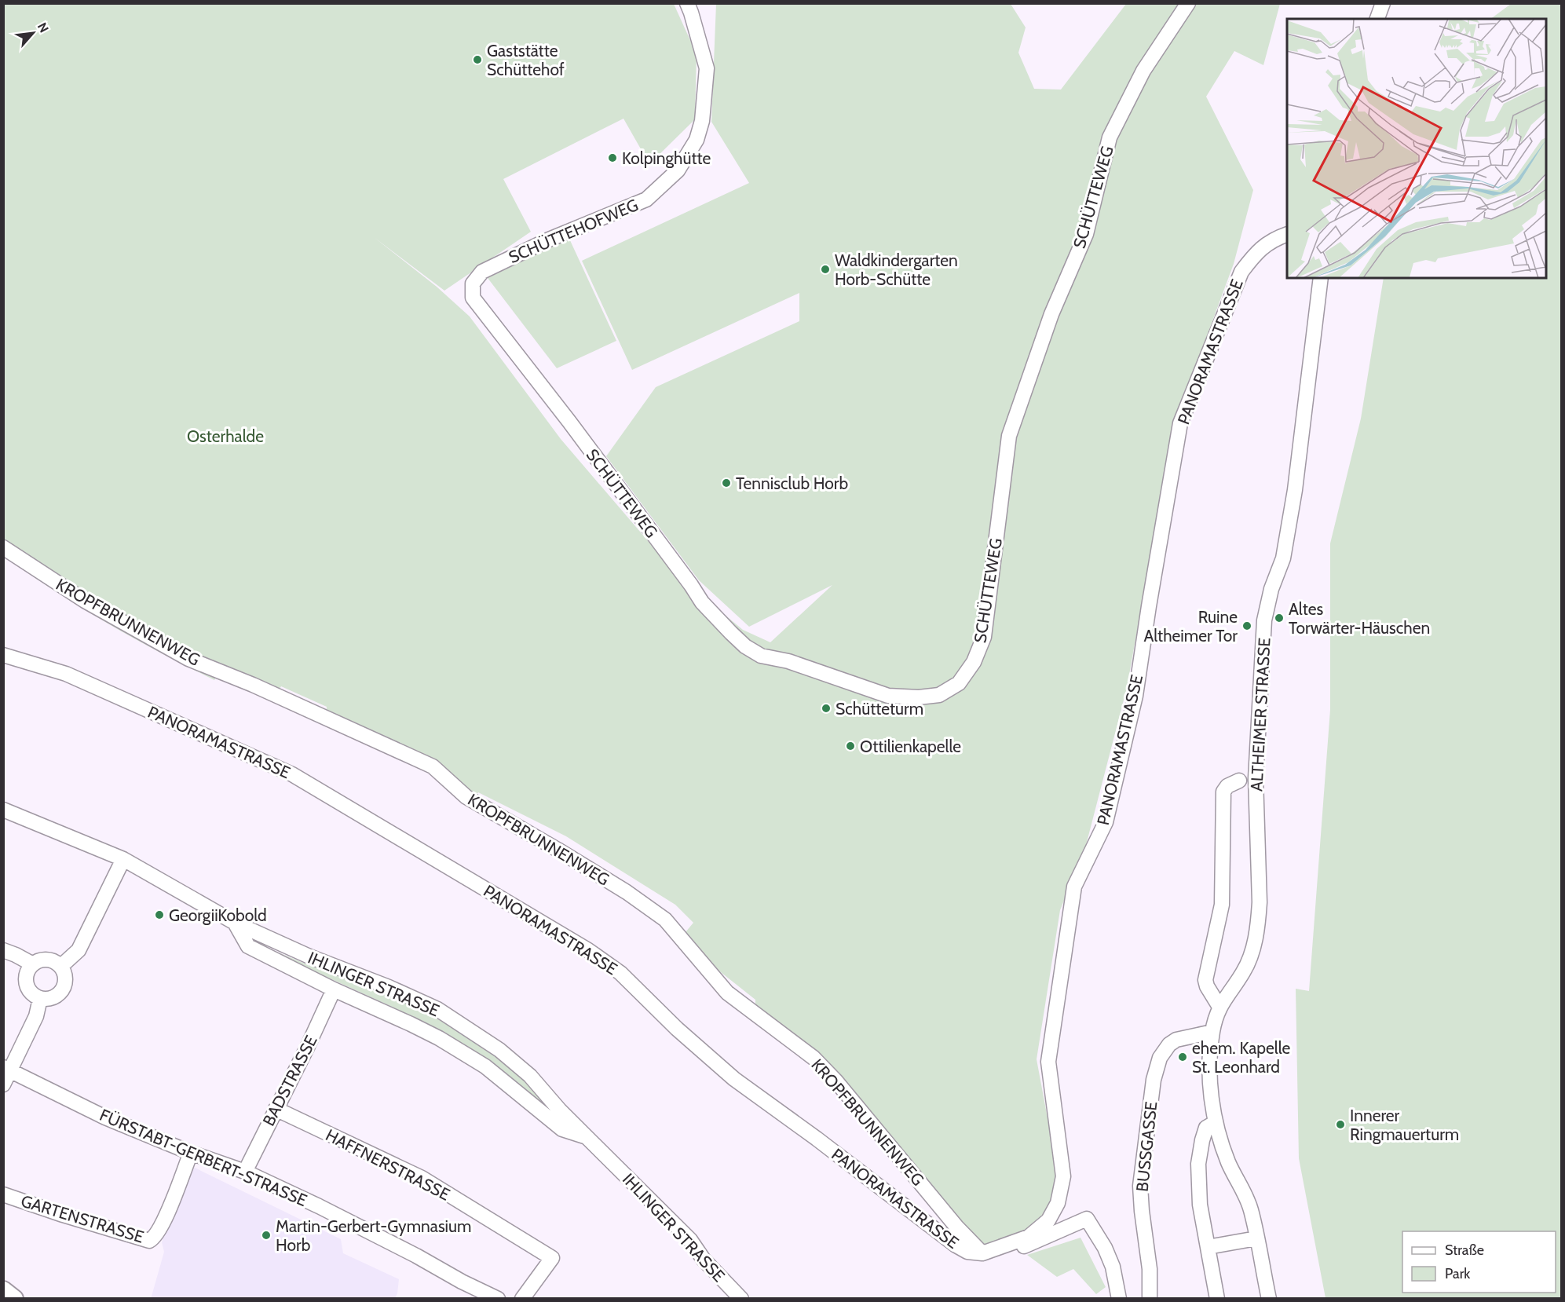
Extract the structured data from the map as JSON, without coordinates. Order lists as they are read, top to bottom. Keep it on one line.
{"streets":{"street":["SCHÜTTEWEG","SCHÜTTEHOFWEG","PANORAMASTRASSE","KROPFBRUNNENWEG","ALTHEIMER STRASSE","IHLINGER STRASSE","BADSTRASSE","BUSSGASSE","FÜRSTABT-GERBERT-STRASSE","HAFFNERSTRASSE","GARTENSTRASSE"]},"crossings":[["SCHÜTTEWEG","SCHÜTTEHOFWEG"],["PANORAMASTRASSE","KROPFBRUNNENWEG"],["ALTHEIMER STRASSE","BUSSGASSE"],["IHLINGER STRASSE","BADSTRASSE"],["BADSTRASSE","FÜRSTABT-GERBERT-STRASSE"],["BADSTRASSE","HAFFNERSTRASSE"],["FÜRSTABT-GERBERT-STRASSE","GARTENSTRASSE"]],"parks":["Osterhalde"],"places":["Gaststätte Schüttehof","Kolpinghütte","Waldkindergarten Horb-Schütte","Tennisclub Horb","Altes Torwärter-Häuschen","Ruine Altheimer Tor","Schütteturm","Ottilienkapelle","GeorgiiKobold","ehem. Kapelle St. Leonhard","Innerer Ringmauerturm","Martin-Gerbert-Gymnasium Horb"],"legend":["Straße","Park"],"north":"top right"}
